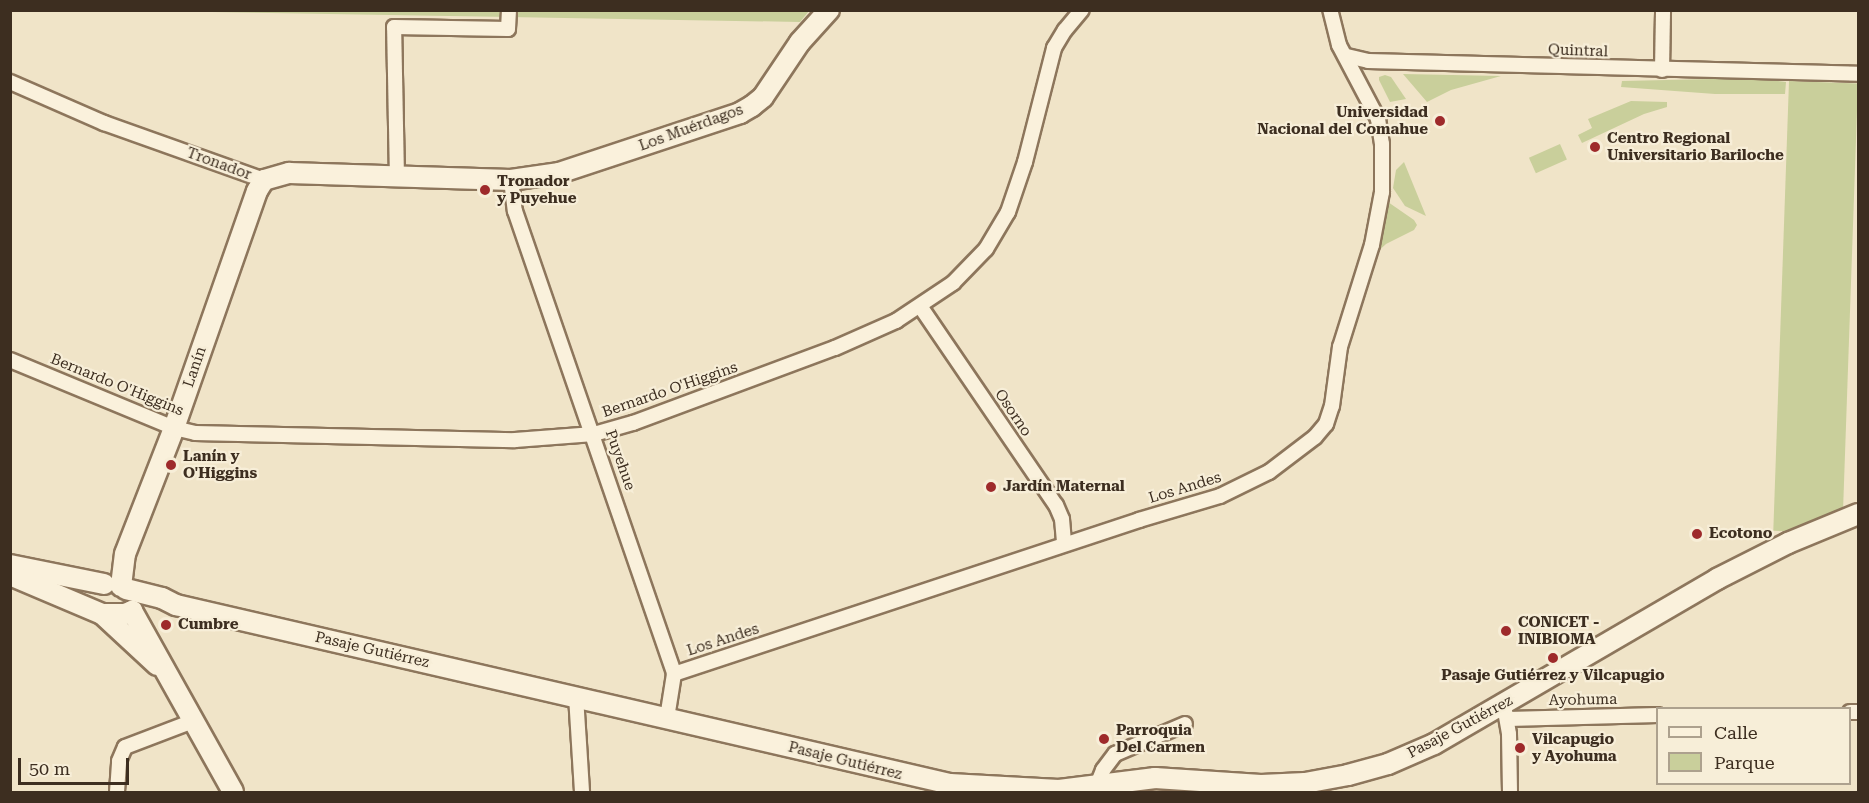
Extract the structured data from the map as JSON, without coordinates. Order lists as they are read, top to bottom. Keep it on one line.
{"streets":{"main road":["Los Muérdagos","Tronador","Lanín","Pasaje Gutiérrez"],"street":["Quintral","Bernardo O'Higgins","Osorno","Puyehue","Los Andes","Ayohuma"]},"crossings":[["Quintral","Los Andes"],["Los Muérdagos","Tronador"],["Los Muérdagos","Puyehue"],["Tronador","Lanín"],["Tronador","Puyehue"],["Lanín","Bernardo O'Higgins"],["Lanín","Pasaje Gutiérrez"],["Bernardo O'Higgins","Osorno"],["Bernardo O'Higgins","Puyehue"],["Osorno","Los Andes"],["Puyehue","Los Andes"],["Puyehue","Pasaje Gutiérrez"],["Pasaje Gutiérrez","Ayohuma"]],"places":["Universidad Nacional del Comahue","Centro Regional Universitario Bariloche","Tronador y Puyehue","Lanín y O'Higgins","Jardín Maternal","Ecotono","Cumbre","CONICET - INIBIOMA","Pasaje Gutiérrez y Vilcapugio","Parroquia Del Carmen","Vilcapugio y Ayohuma"],"legend":["Calle","Parque"],"scale_bar":"50 m"}
